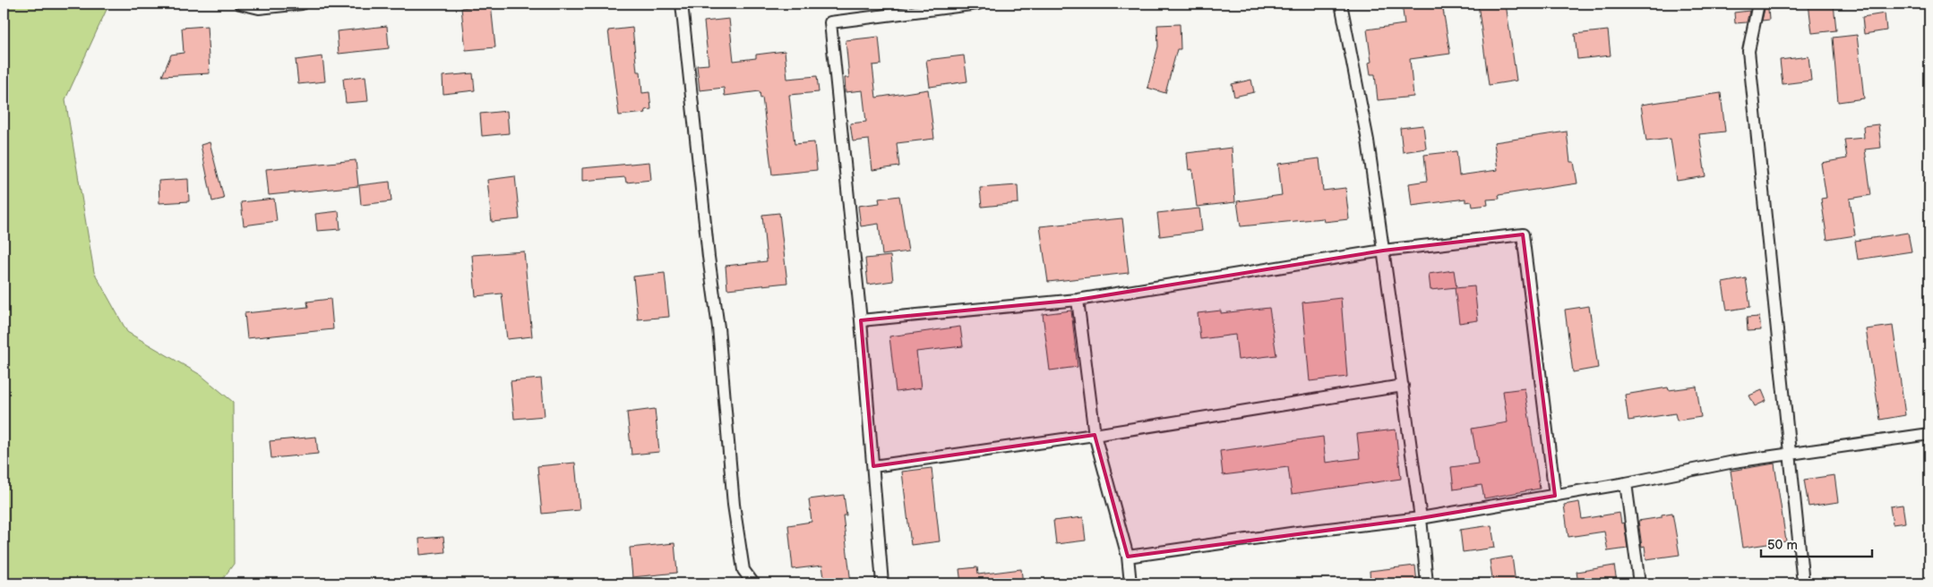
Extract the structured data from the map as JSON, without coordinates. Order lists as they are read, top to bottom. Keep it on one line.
{"scale_bar":"50 m"}
